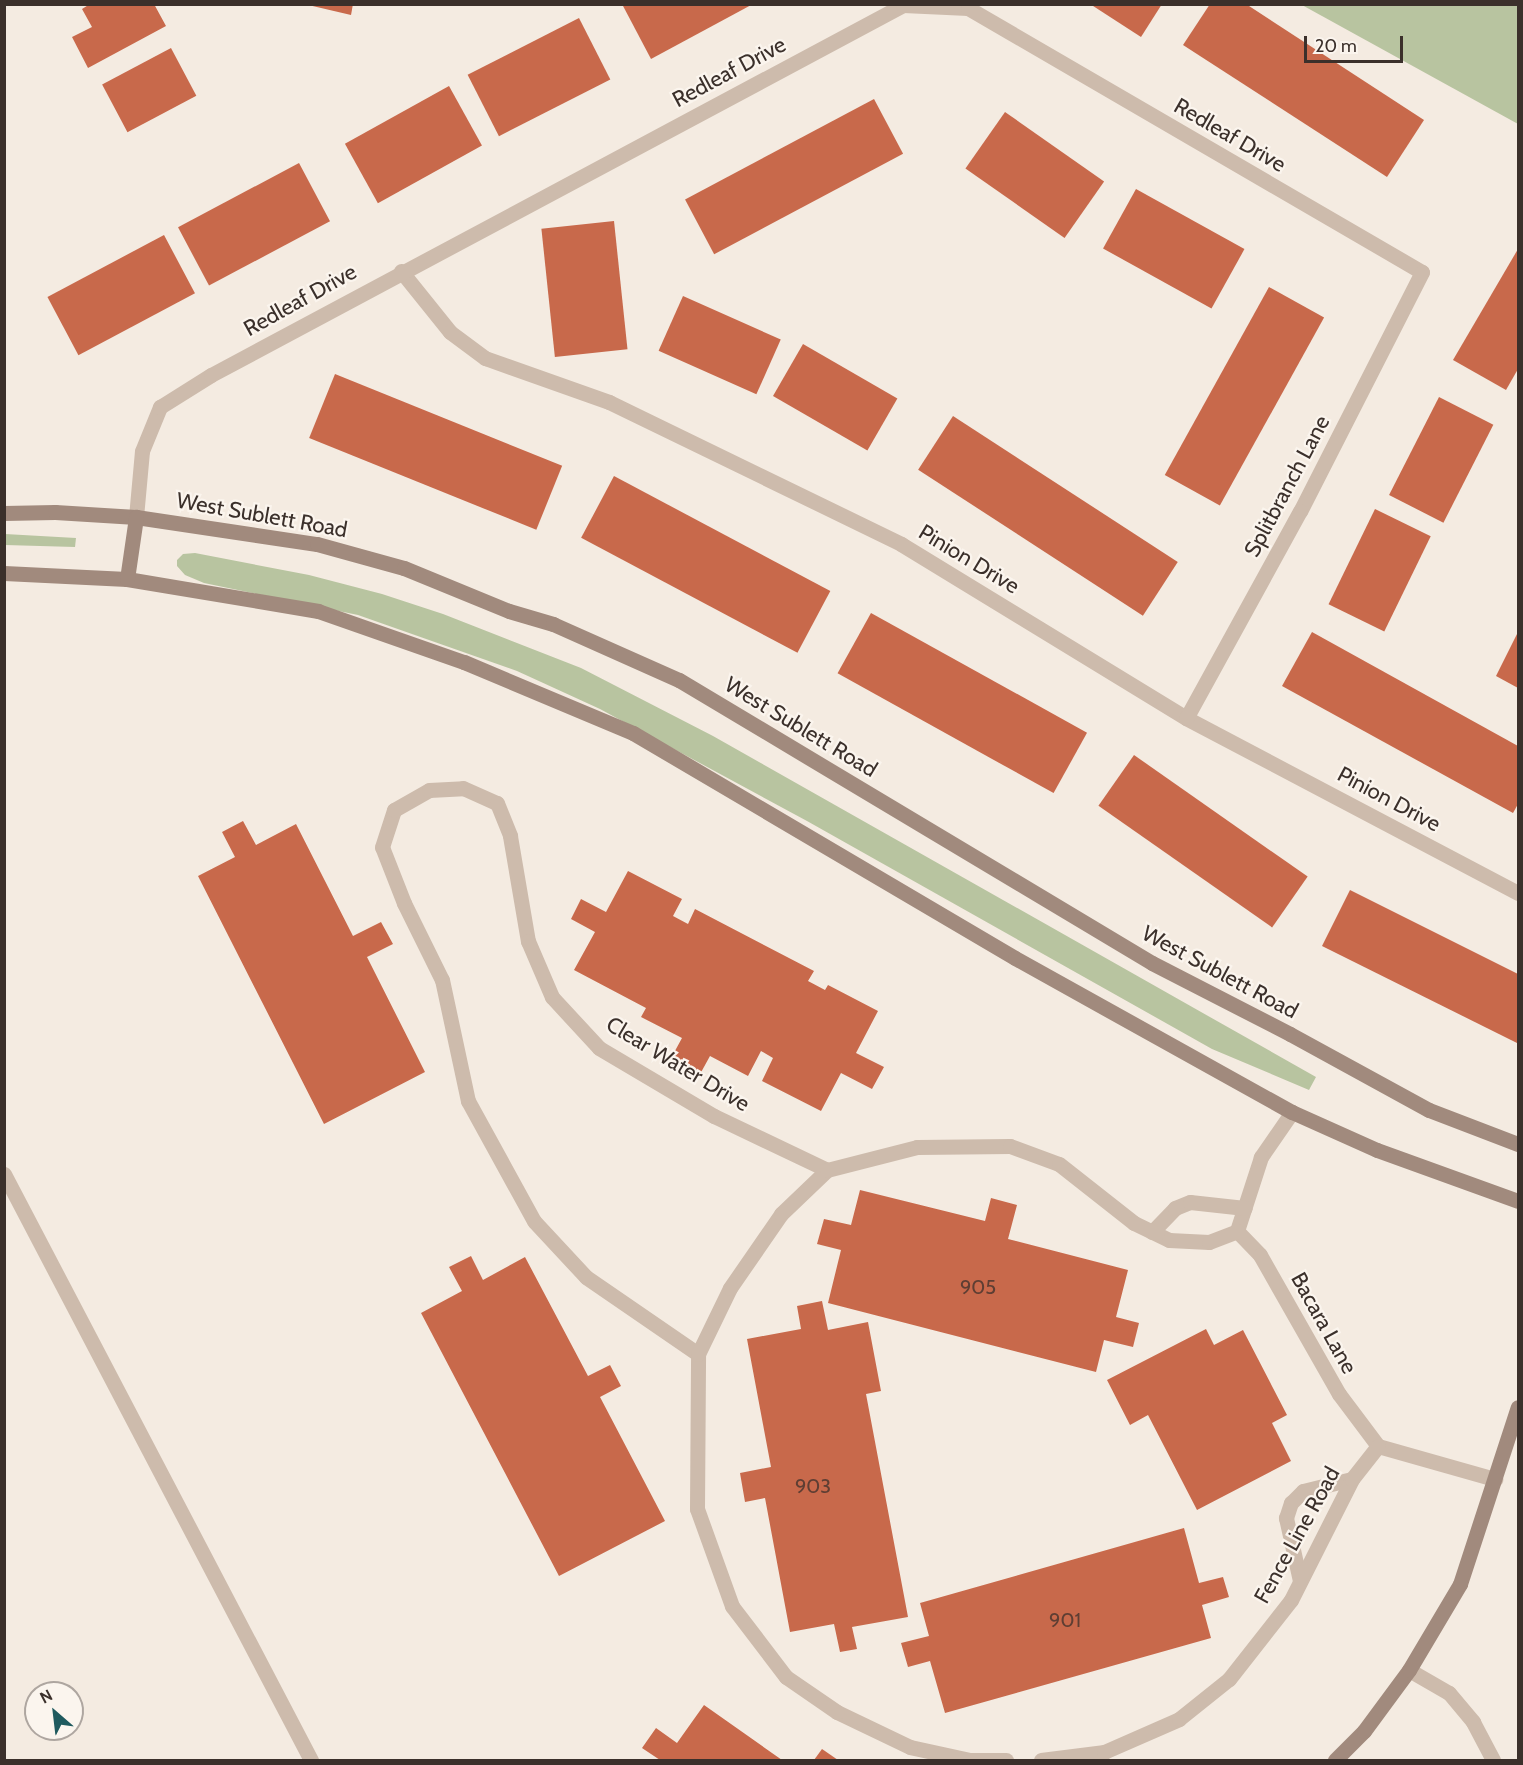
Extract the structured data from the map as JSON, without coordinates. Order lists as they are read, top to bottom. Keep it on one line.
{"streets":{"main road":["West Sublett Road"],"street":["Redleaf Drive","Splitbranch Lane","Pinion Drive","Clear Water Drive","Bacara Lane","Fence Line Road"]},"crossings":[["Redleaf Drive","Splitbranch Lane"],["Redleaf Drive","West Sublett Road"],["Redleaf Drive","Pinion Drive"],["Splitbranch Lane","Pinion Drive"],["Bacara Lane","Fence Line Road"]],"house_numbers":["905","903","901"],"scale_bar":"20 m","north":"top left"}
